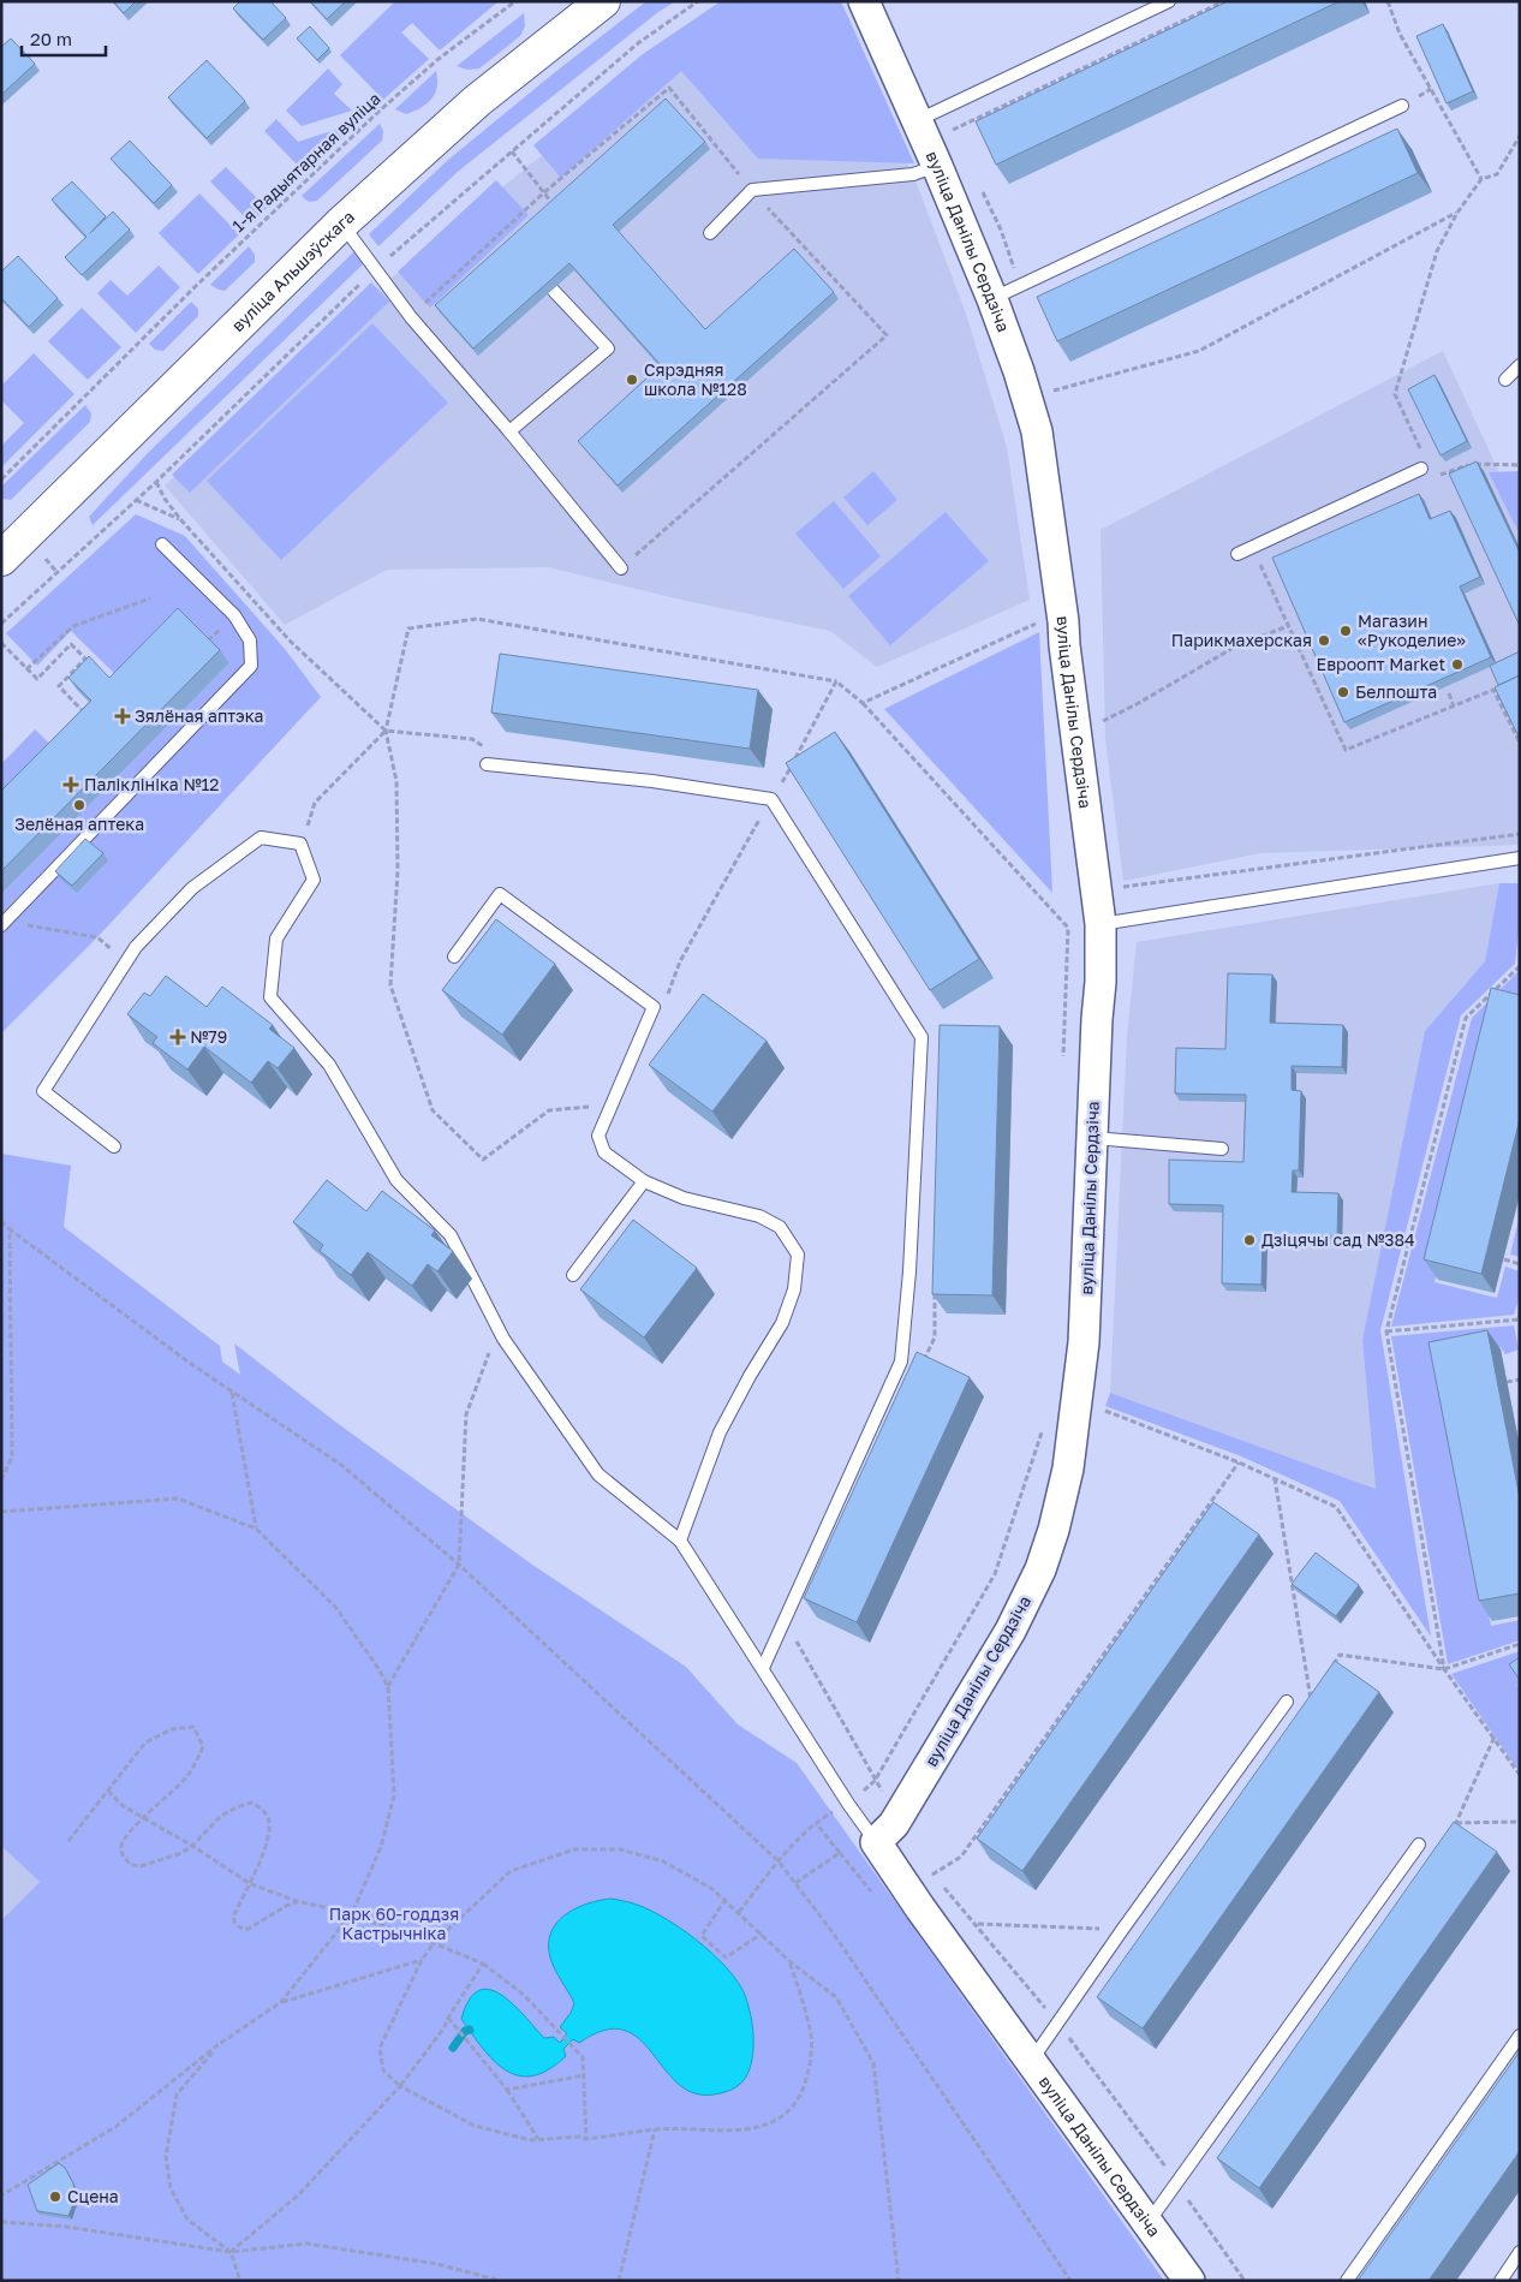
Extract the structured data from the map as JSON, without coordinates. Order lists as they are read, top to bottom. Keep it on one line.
{"streets":{"main road":["вуліца Альшэўскага"],"street":["вуліца Данілы Сердзіча"],"path":["1-я Радыятарная вуліца"]},"parks":["Парк 60-годдзя Кастрычніка"],"places":{"other":["Сярэдняя школа №128","Магазин «Рукоделие»","Парикмахерская","Евроопт Market","Белпошта","Зелёная аптека","Дзіцячы сад №384","Сцена"],"health":["Зялёная аптэка","Паліклініка №12","№79"]},"scale_bar":"20 m"}
